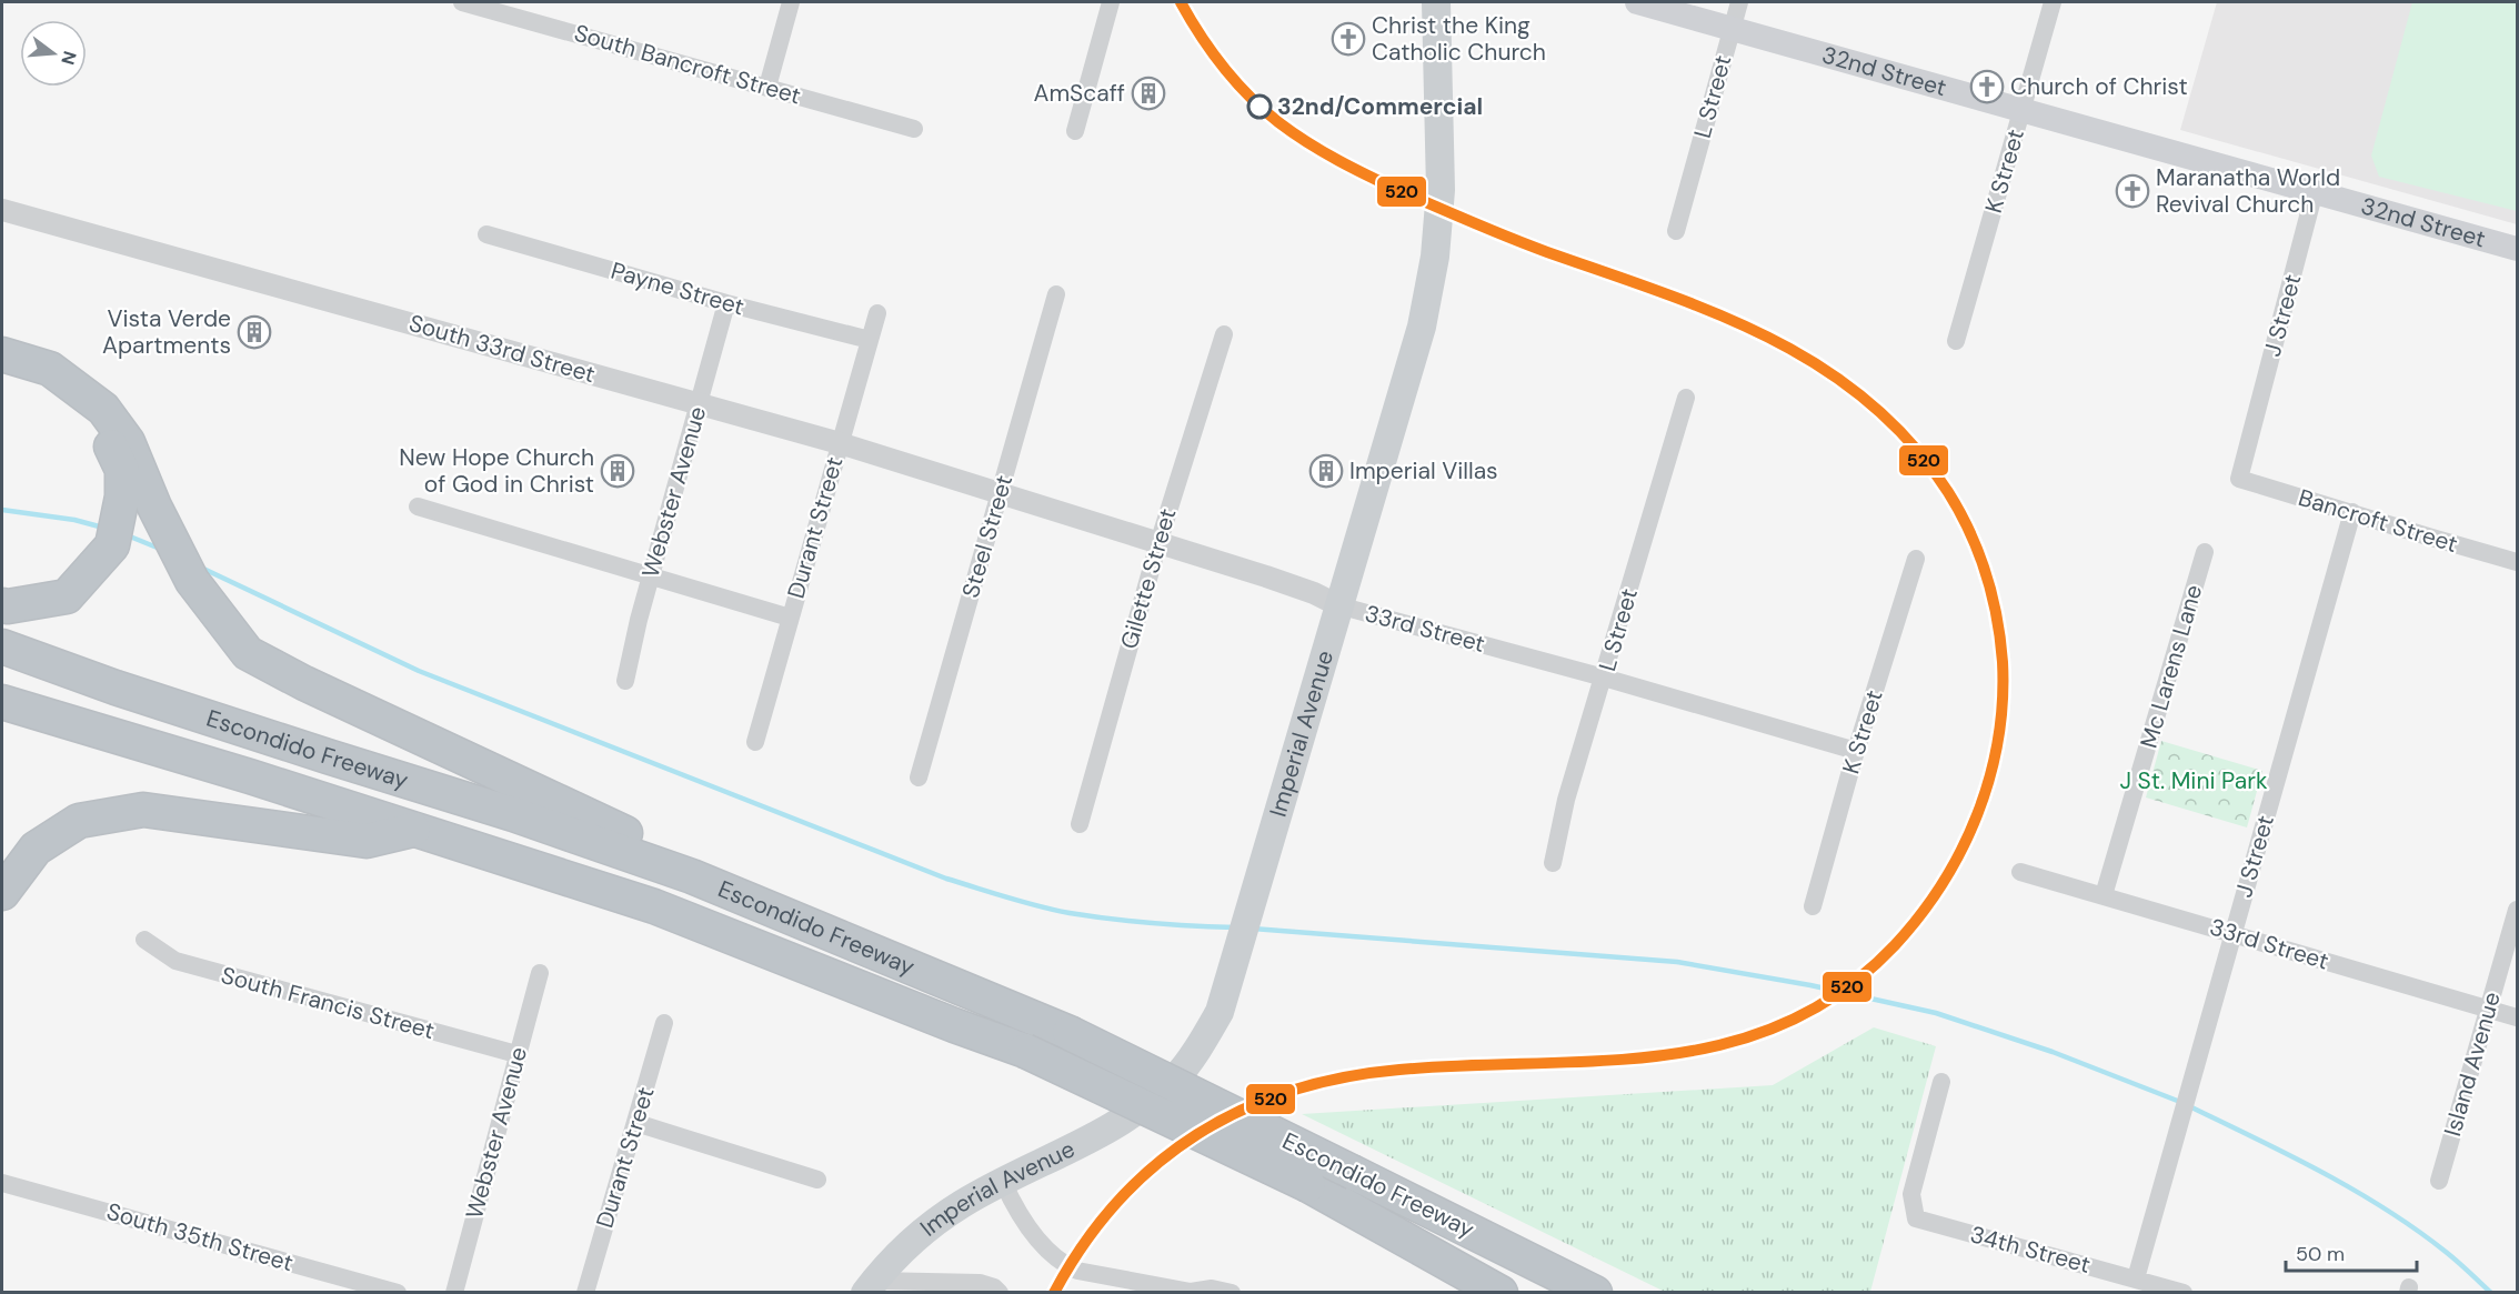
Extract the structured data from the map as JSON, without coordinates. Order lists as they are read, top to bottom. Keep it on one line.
{"streets":{"highway":["Escondido Freeway"],"main road":["32nd Street","Imperial Avenue"],"street":["South Bancroft Street","L Street","K Street","Payne Street","J Street","South 33rd Street","Webster Avenue","Bancroft Street","Durant Street","Steel Street","Gilette Street","33rd Street","Mc Larens Lane","South Francis Street","Island Avenue","South 35th Street","34th Street"]},"crossings":[["32nd Street","L Street"],["32nd Street","K Street"],["32nd Street","J Street"],["L Street","33rd Street"],["K Street","33rd Street"],["Payne Street","Webster Avenue"],["Payne Street","Durant Street"],["J Street","Bancroft Street"],["J Street","33rd Street"],["J Street","34th Street"],["South 33rd Street","Webster Avenue"],["South 33rd Street","Durant Street"],["South 33rd Street","Steel Street"],["South 33rd Street","33rd Street"],["Webster Avenue","South Francis Street"],["Steel Street","33rd Street"],["Gilette Street","33rd Street"],["33rd Street","Mc Larens Lane"],["33rd Street","Imperial Avenue"],["33rd Street","Island Avenue"]],"parks":["J St. Mini Park"],"places":{"church":["Christ the King Catholic Church","Church of Christ","Maranatha World Revival Church"],"building":["AmScaff","Vista Verde Apartments","New Hope Church of God in Christ","Imperial Villas"],"other":["32nd/Commercial"]},"lines":["transit line 520"],"scale_bar":"50 m","north":"right"}
